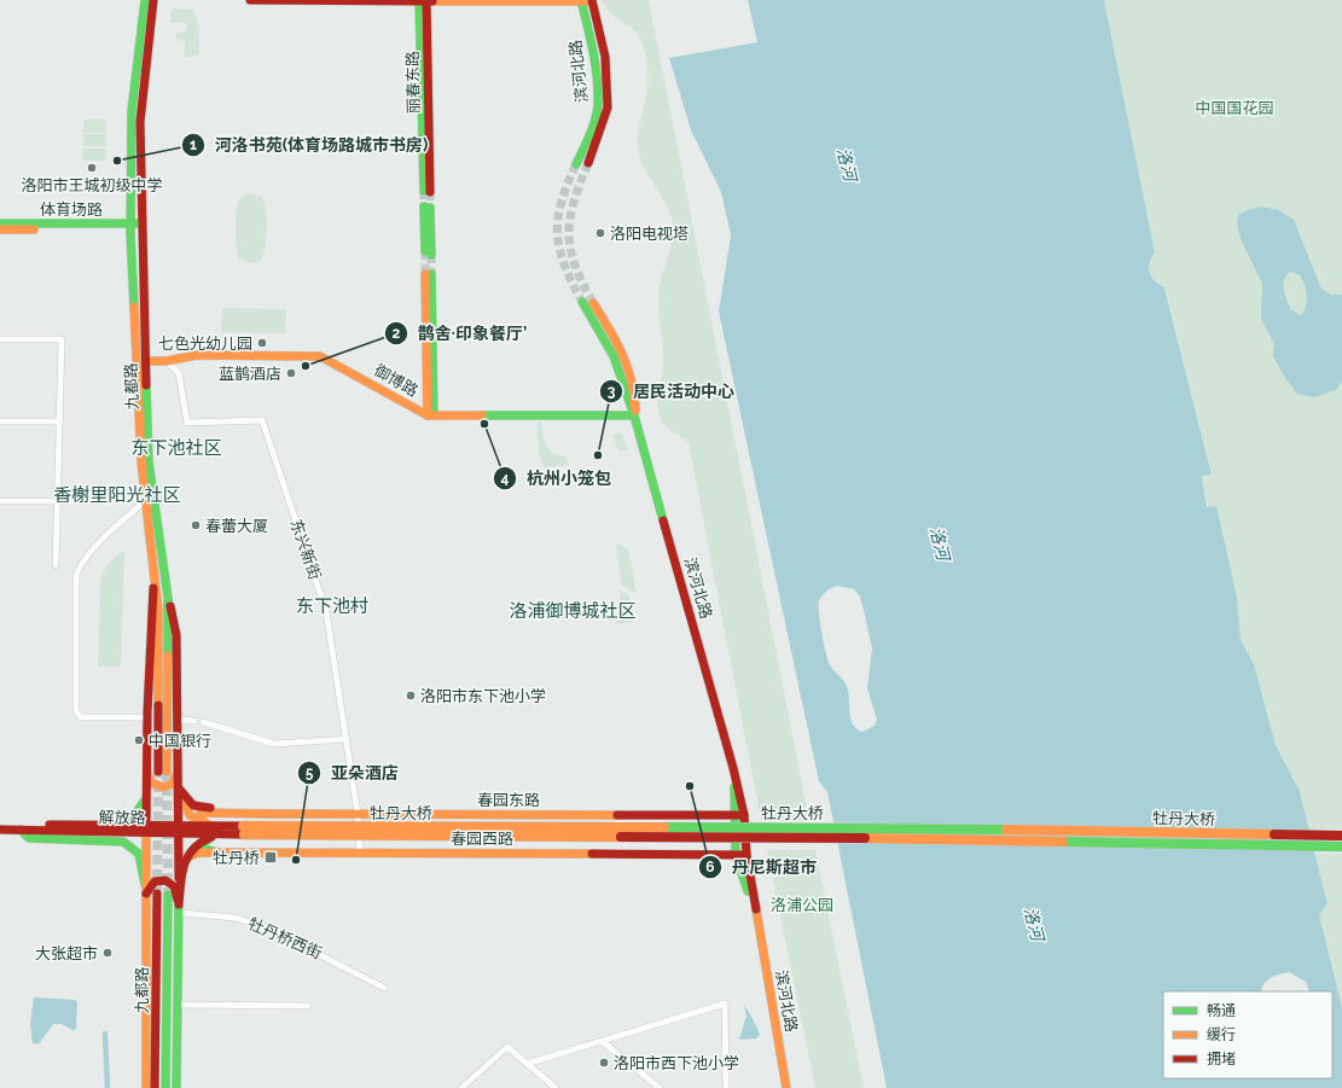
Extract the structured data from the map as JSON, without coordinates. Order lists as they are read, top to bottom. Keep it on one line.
{"streets":{"main road":["滨河北路","丽春东路","体育场路","御博路","九都路","春园东路","牡丹大桥","解放路","春园西路"],"street":["东兴新街","牡丹桥西街"]},"crossings":[["滨河北路","御博路"],["滨河北路","春园东路"],["滨河北路","春园西路"],["体育场路","九都路"],["御博路","九都路"],["御博路","东兴新街"],["东兴新街","春园东路"],["东兴新街","春园西路"],["牡丹大桥","解放路"]],"districts":["东下池社区","香榭里阳光社区","东下池村","洛浦御博城社区"],"water":["洛河"],"parks":["中国国花园","洛浦公园"],"places":{"other":["河洛书苑(体育场路城市书房)","洛阳市王城初级中学","洛阳电视塔","七色光幼儿园","鹊舍·印象餐厅’","蓝鹊酒店","杭州小笼包","居民活动中心","春蕾大厦","洛阳市东下池小学","中国银行","丹尼斯超市","亚朵酒店","大张超市","洛阳市西下池小学"],"transit":["牡丹桥"]},"legend":["畅通","缓行","拥堵"]}
